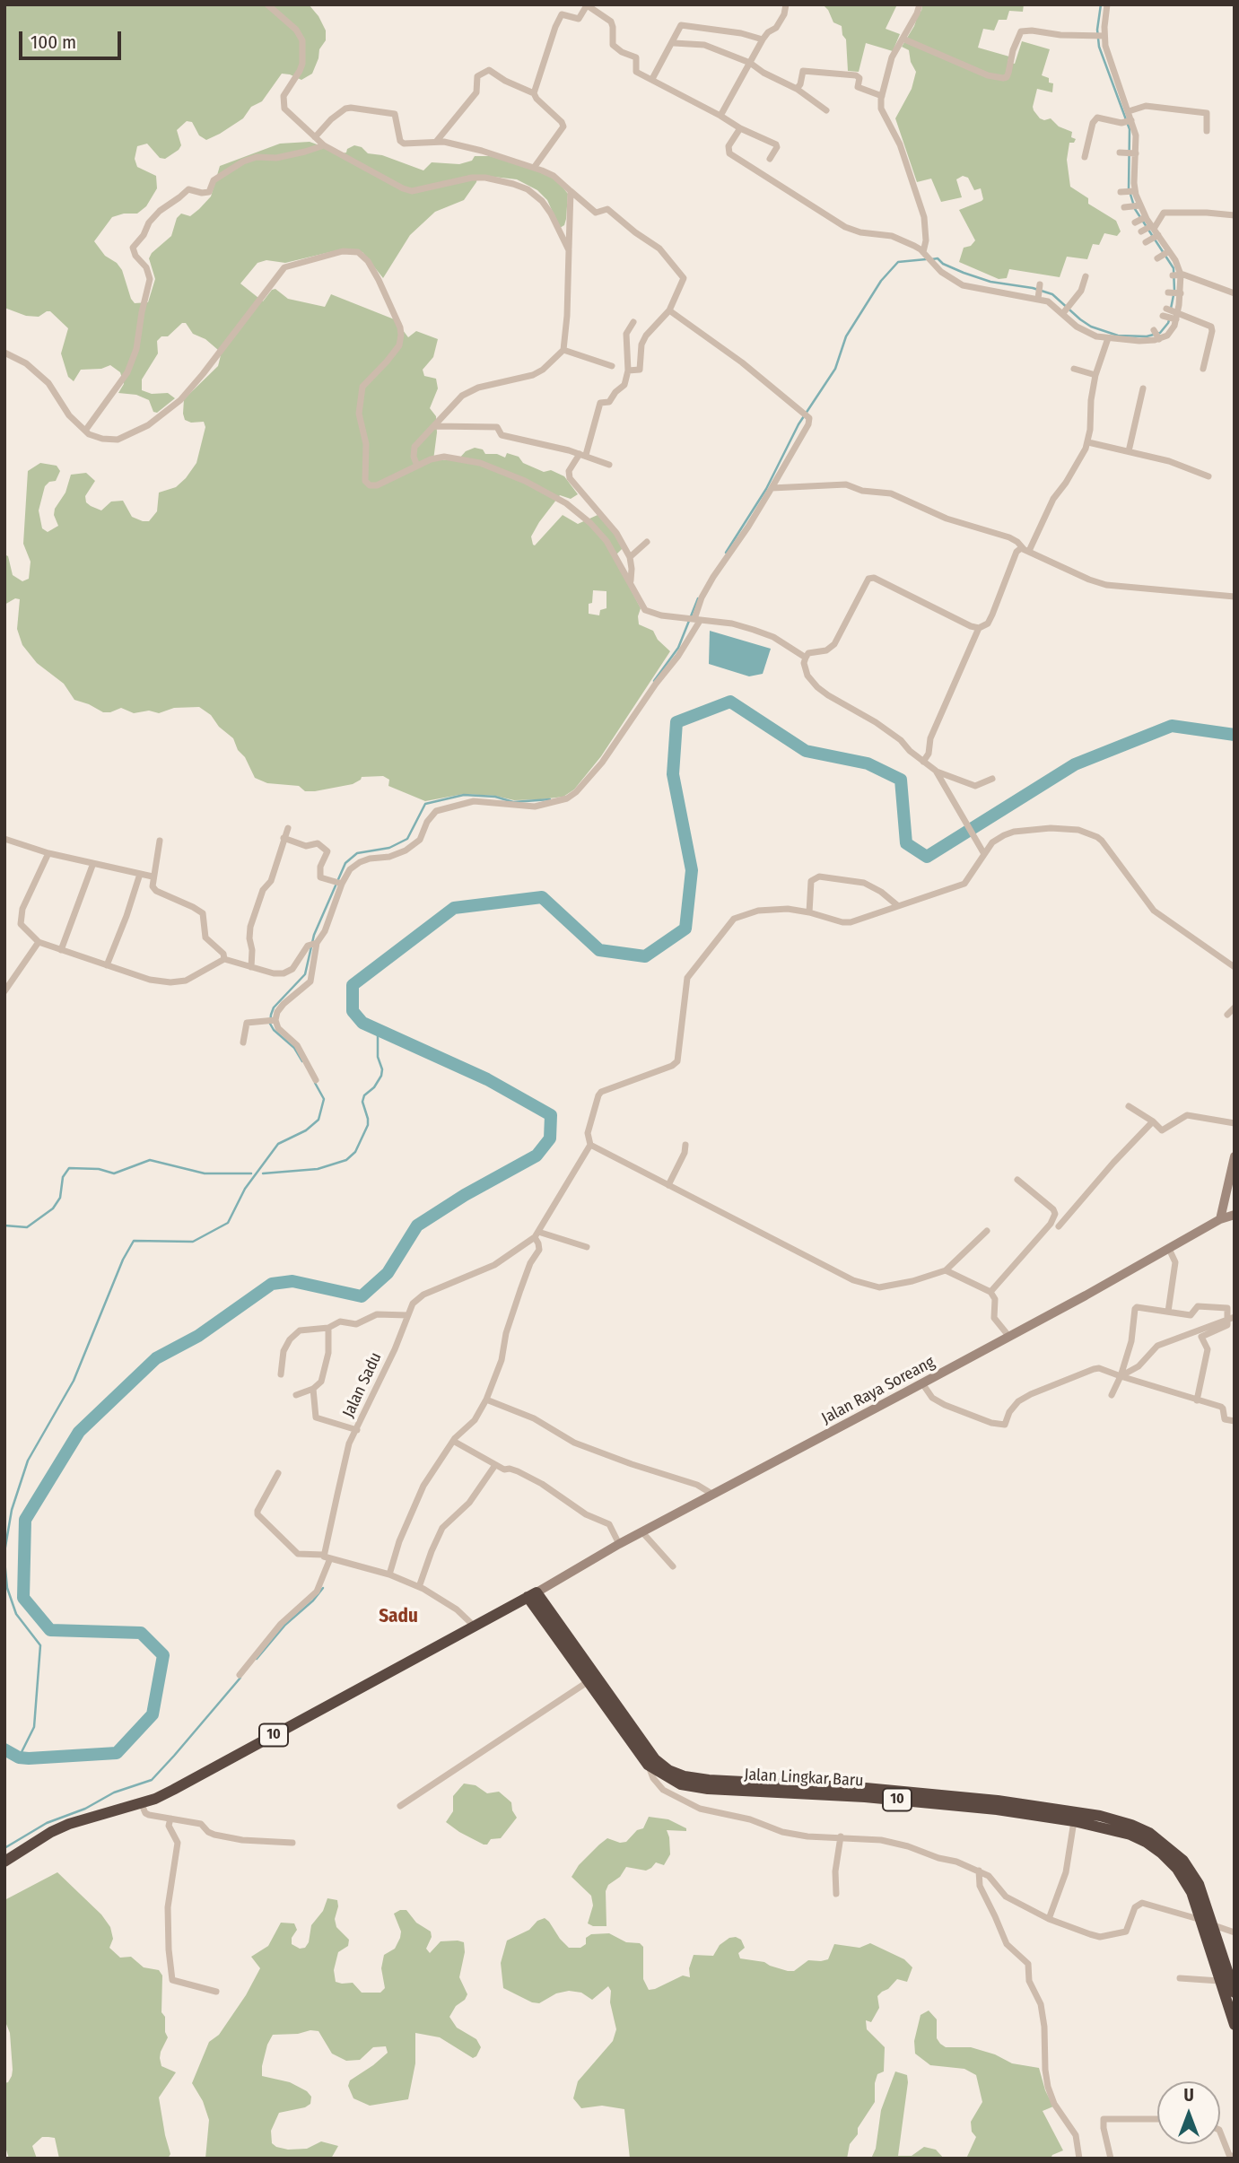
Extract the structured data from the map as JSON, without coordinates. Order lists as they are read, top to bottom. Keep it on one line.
{"streets":{"highway":["10","Jalan Lingkar Baru"],"main road":["Jalan Raya Soreang"],"street":["Jalan Sadu"]},"crossings":[["Jalan Raya Soreang","10"],["Jalan Raya Soreang","Jalan Lingkar Baru"],["10","Jalan Lingkar Baru"]],"districts":["Sadu"],"scale_bar":"100 m","north":"top"}
